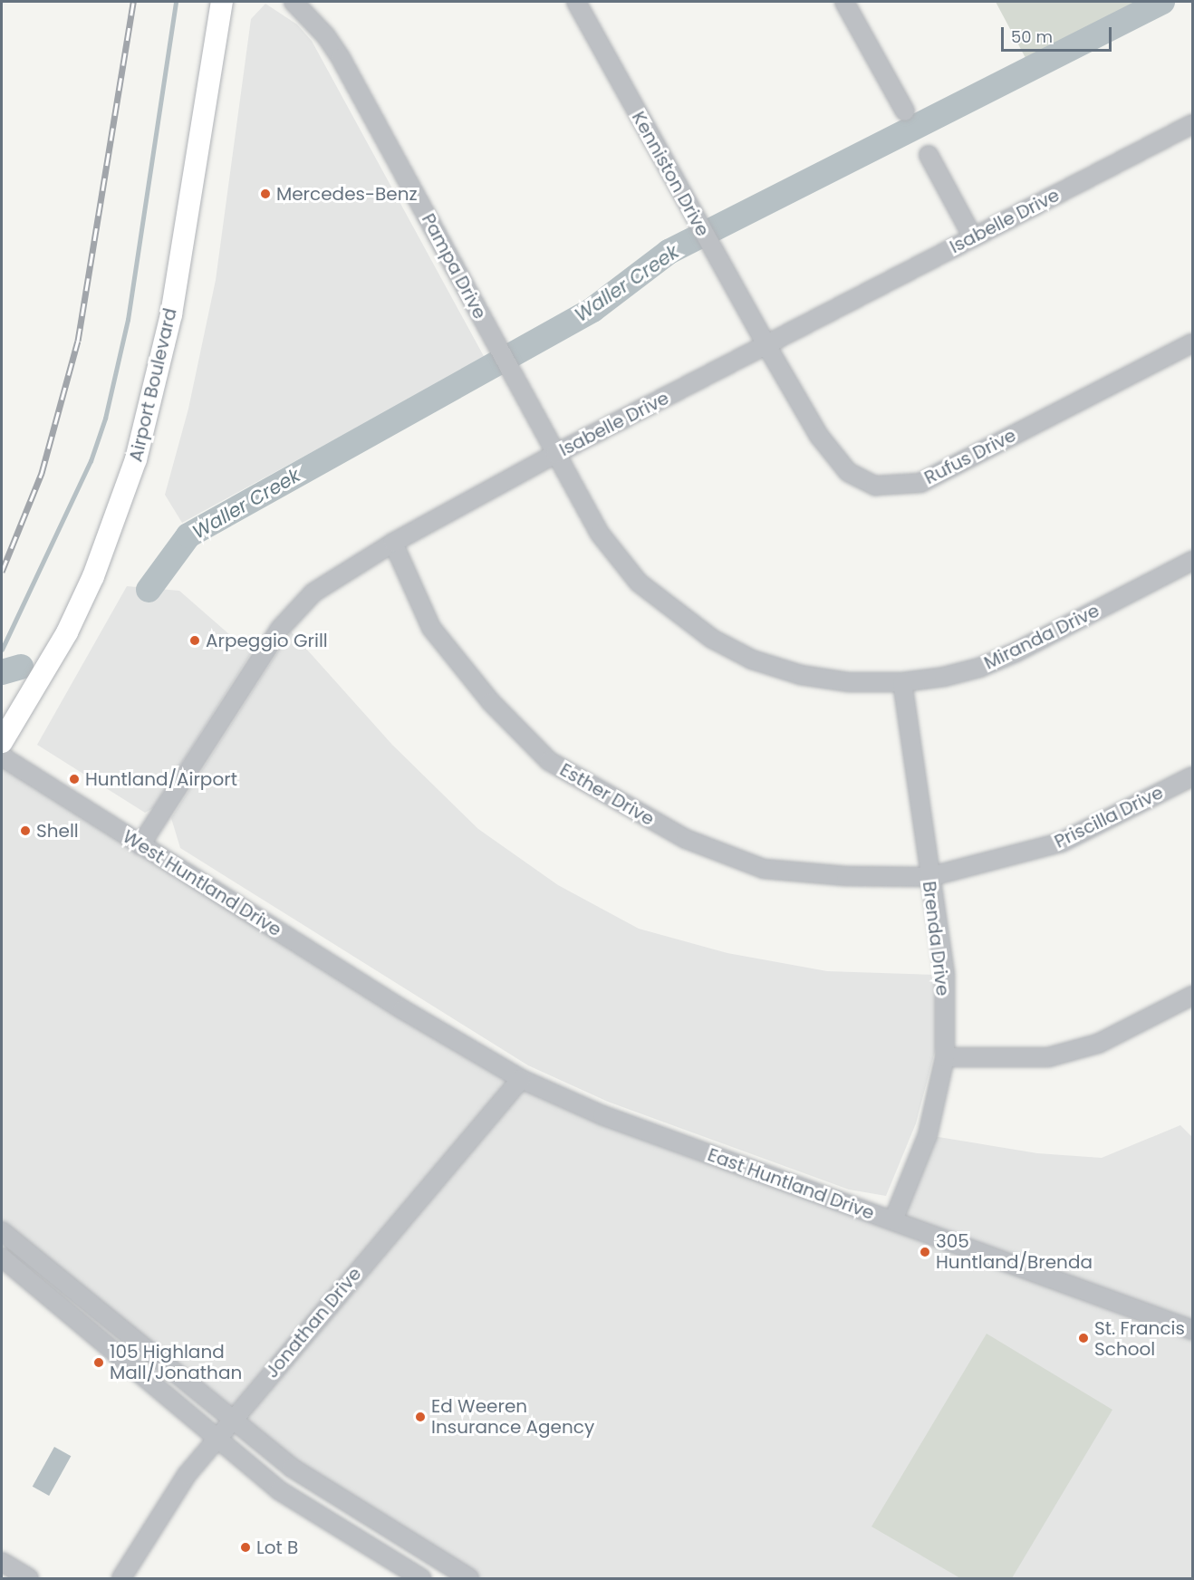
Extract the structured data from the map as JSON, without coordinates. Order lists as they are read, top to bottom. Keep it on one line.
{"streets":{"main road":["Airport Boulevard"],"street":["Kenniston Drive","Isabelle Drive","Pampa Drive","Rufus Drive","Miranda Drive","Esther Drive","Priscilla Drive","West Huntland Drive","Brenda Drive","East Huntland Drive","Jonathan Drive"]},"crossings":[["Kenniston Drive","Isabelle Drive"],["Kenniston Drive","Rufus Drive"],["Isabelle Drive","Pampa Drive"],["Isabelle Drive","Rufus Drive"],["Isabelle Drive","Miranda Drive"],["Isabelle Drive","Esther Drive"],["Isabelle Drive","West Huntland Drive"],["Pampa Drive","Miranda Drive"],["Miranda Drive","Brenda Drive"],["Esther Drive","Priscilla Drive"],["Esther Drive","Brenda Drive"],["Priscilla Drive","Brenda Drive"],["West Huntland Drive","East Huntland Drive"],["Brenda Drive","East Huntland Drive"],["East Huntland Drive","Jonathan Drive"]],"water":["Waller Creek"],"places":["Mercedes-Benz","Arpeggio Grill","Huntland/Airport","Shell","305 Huntland/Brenda","St. Francis School","105 Highland Mall/Jonathan","Ed Weeren Insurance Agency","Lot B"],"scale_bar":"50 m"}
